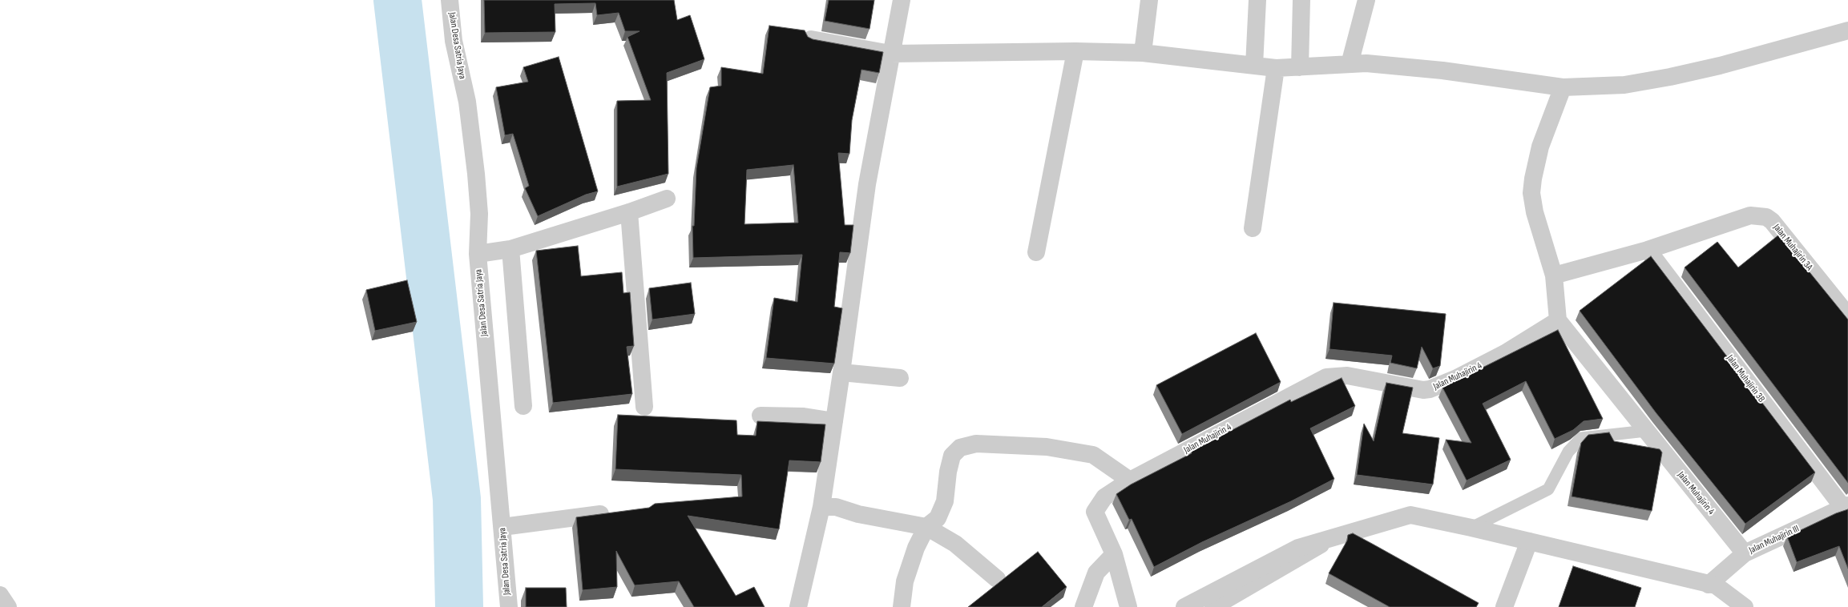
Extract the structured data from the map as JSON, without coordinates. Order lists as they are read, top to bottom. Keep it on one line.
{"streets":{"street":["Jalan Desa Satria Jaya","Jalan Muhajirin 3A","Jalan Muhajirin 4","Jalan Muhajirin 3B","Jalan Muhajirin III"]},"crossings":[["Jalan Muhajirin 3A","Jalan Muhajirin 3B"],["Jalan Muhajirin 4","Jalan Muhajirin III"],["Jalan Muhajirin 3B","Jalan Muhajirin III"]]}
